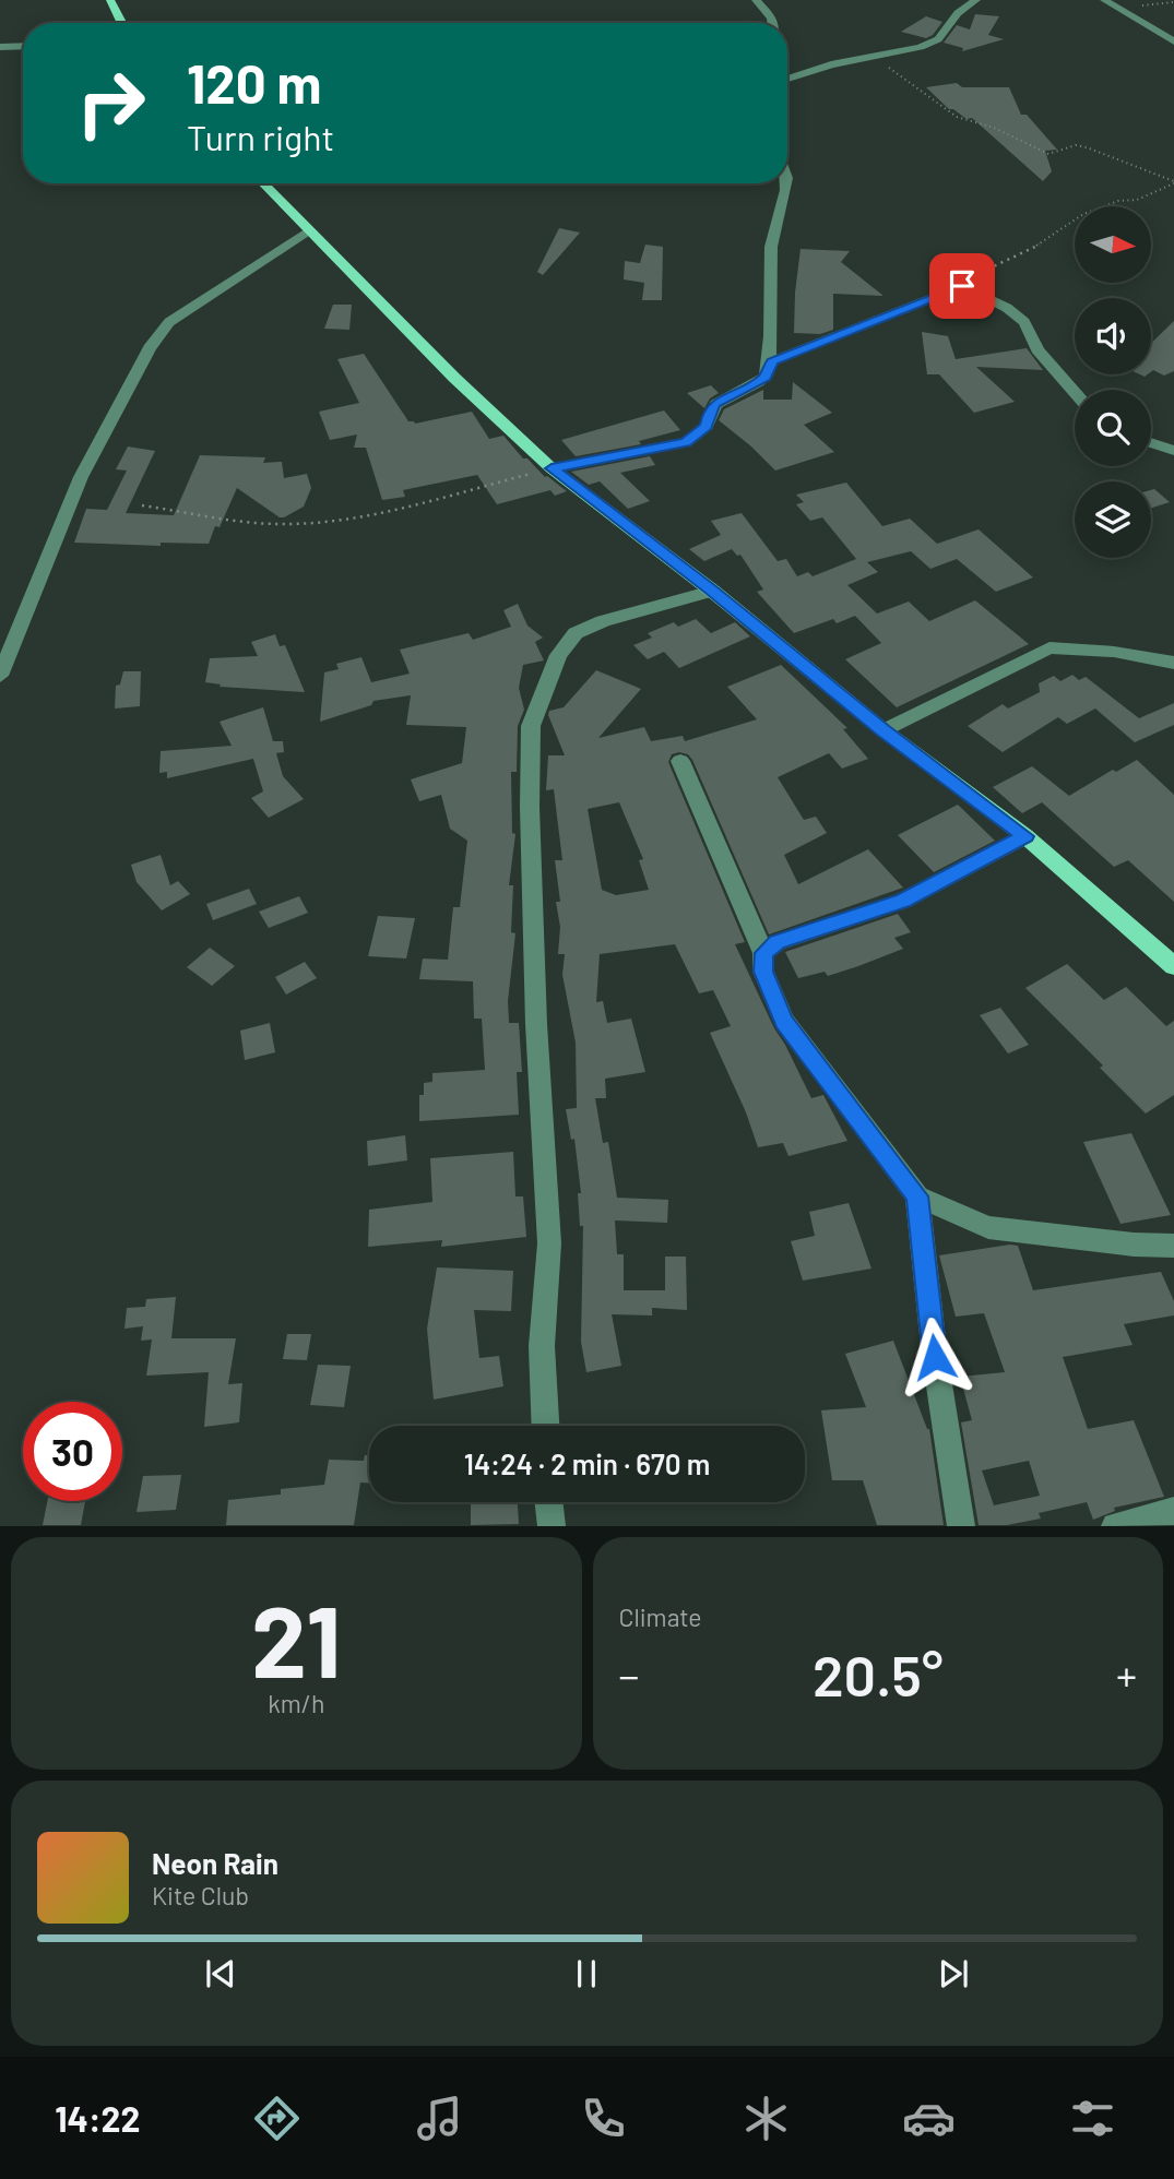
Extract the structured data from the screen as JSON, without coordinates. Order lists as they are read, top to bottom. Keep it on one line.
{"north":"right","page":{"turn":["120 m","Turn right"],"limit":"30","trip":"14:24 · 2 min · 670 m","tile":[["21","km/h"],"Climate"],"heat":["−","20.5°","+"],"song":["Neon Rain","Kite Club"],"tabs":"14:22"}}
